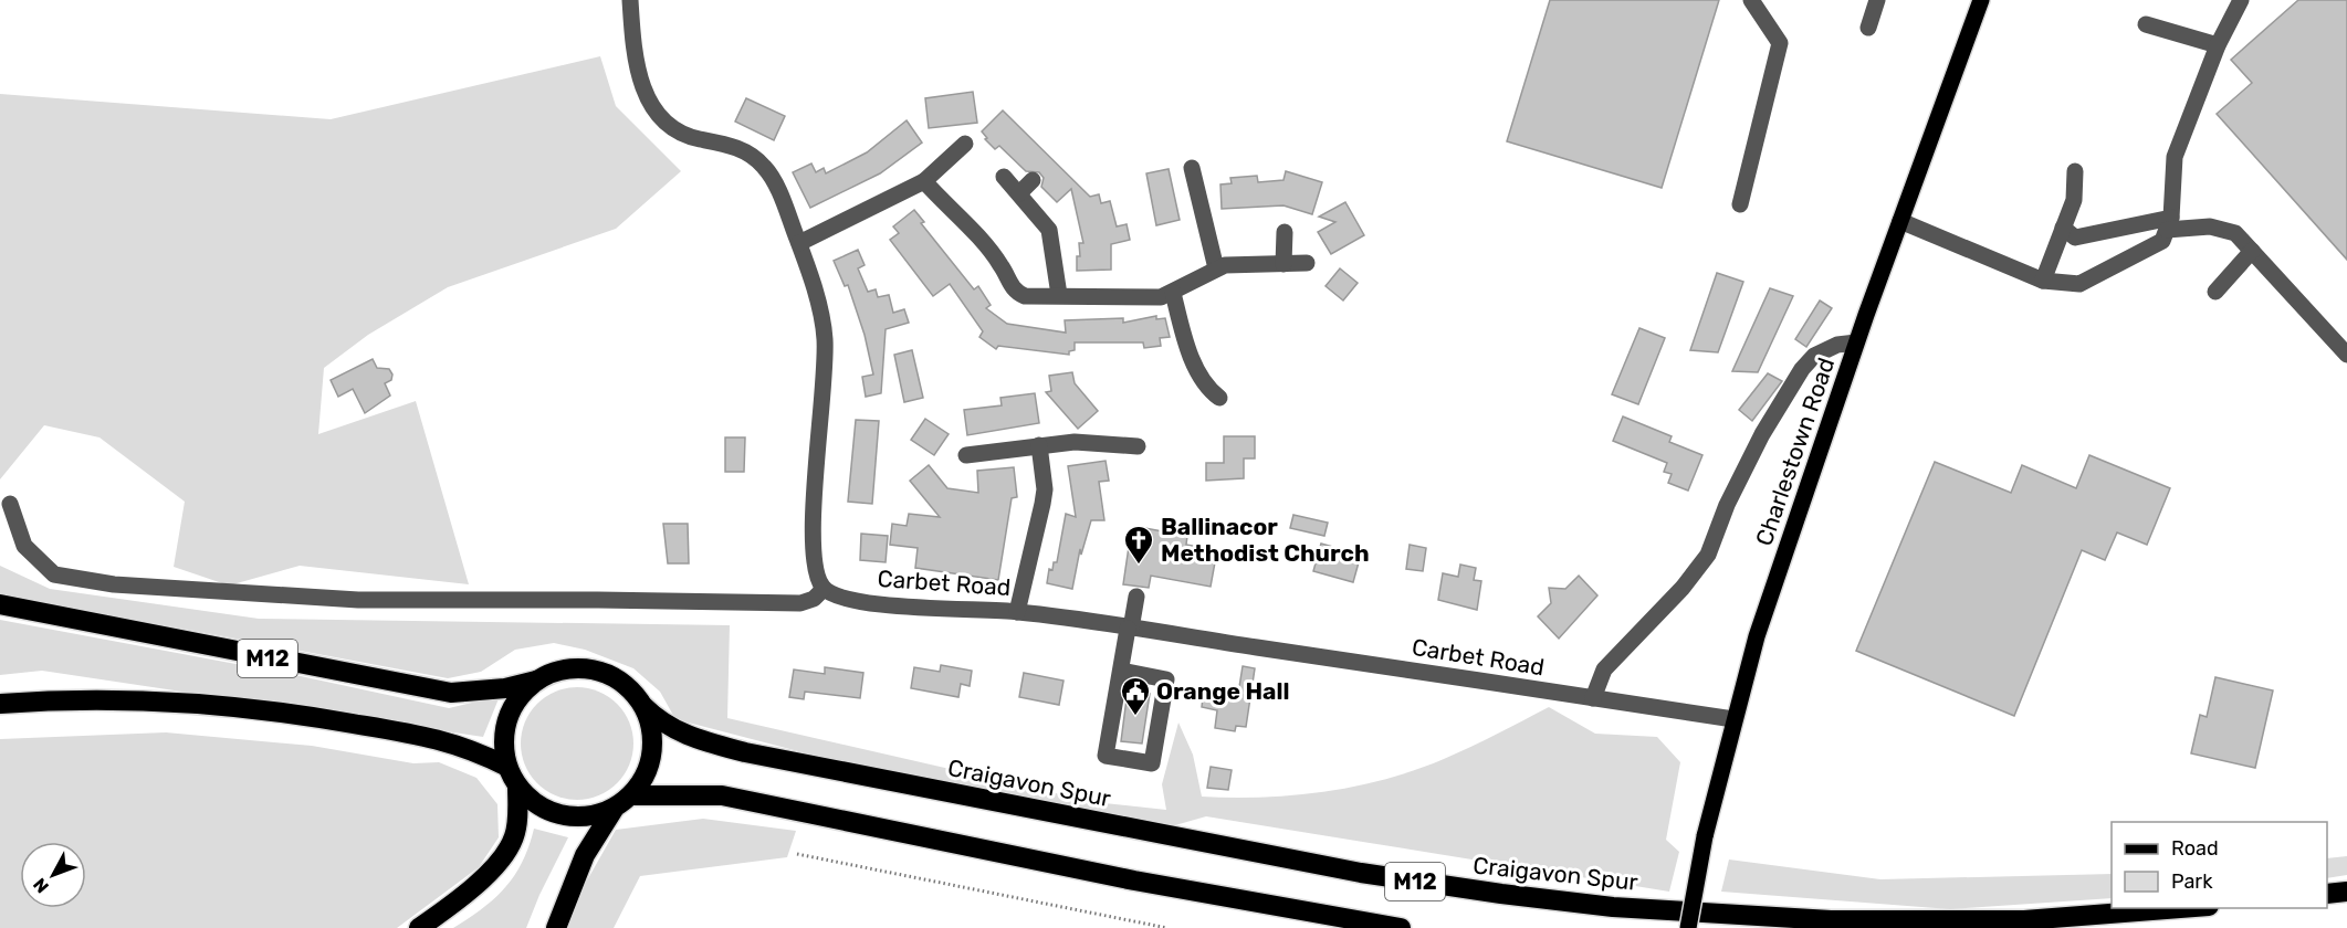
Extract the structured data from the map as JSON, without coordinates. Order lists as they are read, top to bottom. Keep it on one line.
{"streets":{"highway":["M12","Craigavon Spur"],"main road":["Charlestown Road"],"street":["Carbet Road"]},"crossings":[["Charlestown Road","Carbet Road"],["M12","Craigavon Spur"]],"places":{"church":["Ballinacor Methodist Church"],"public building":["Orange Hall"]},"legend":["Road","Park"],"north":"bottom left"}
